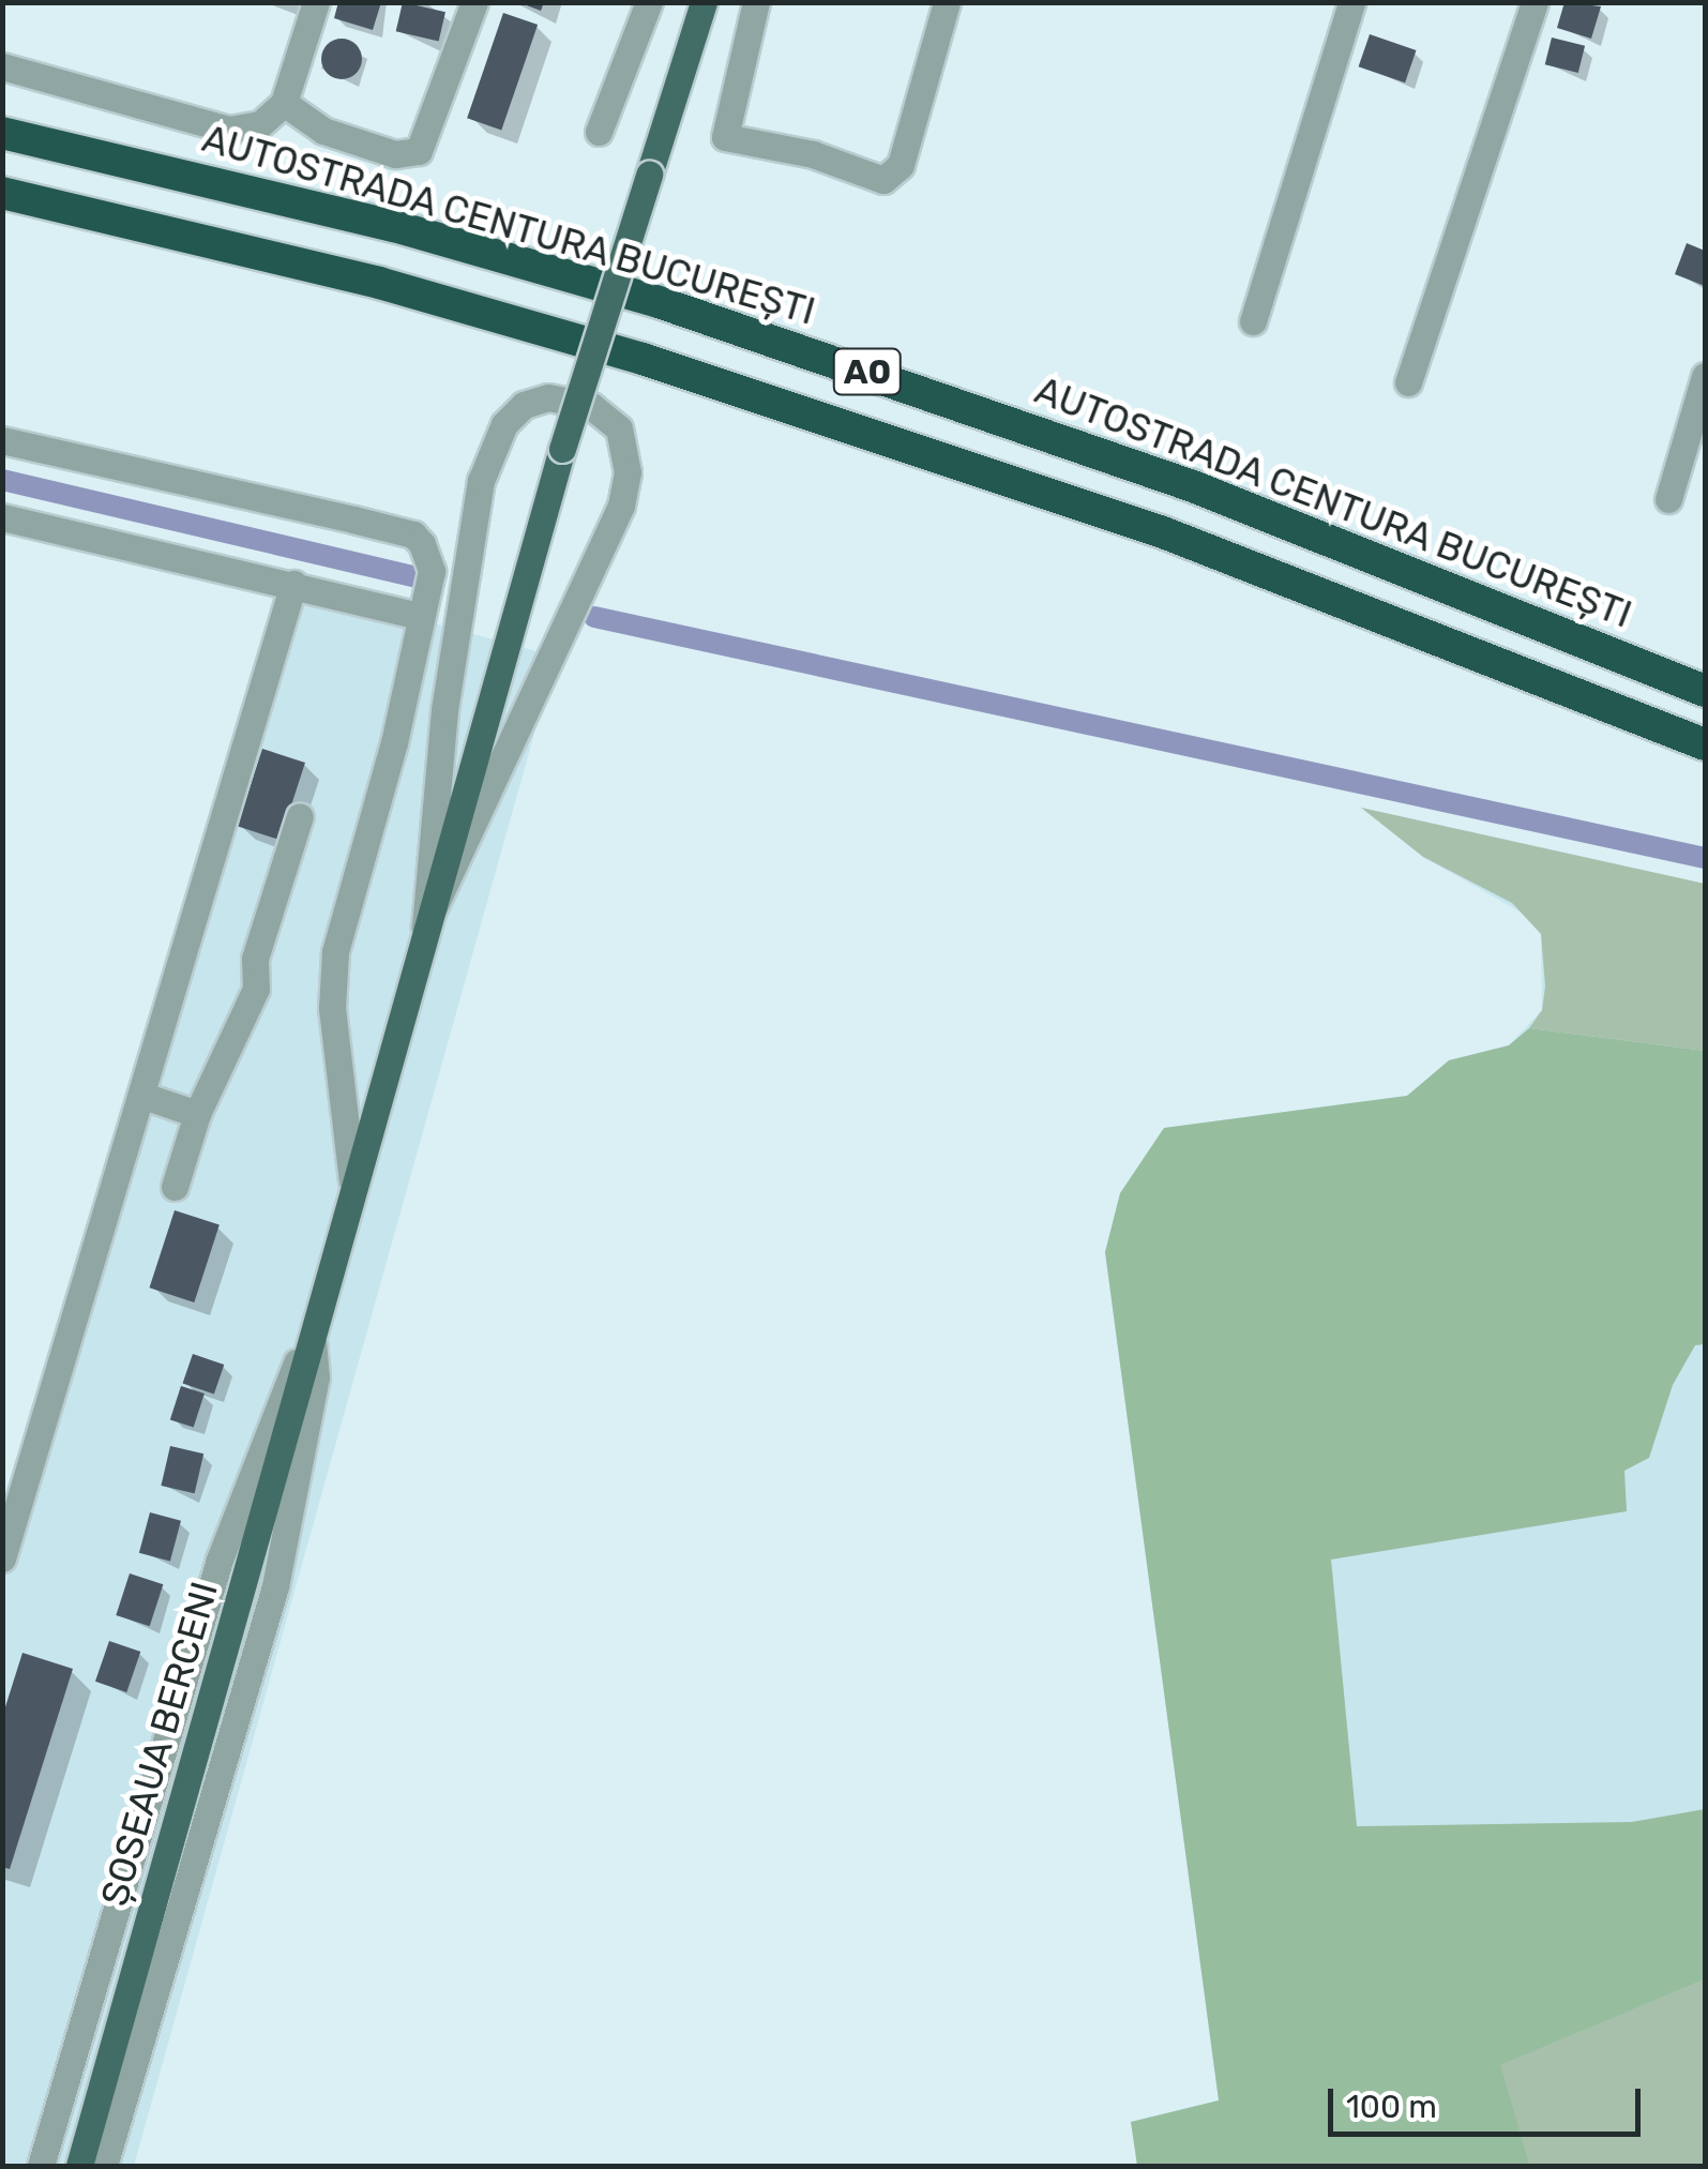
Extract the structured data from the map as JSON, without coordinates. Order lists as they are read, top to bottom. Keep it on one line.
{"streets":{"highway":["AUTOSTRADA CENTURA BUCUREȘTI","A0"],"main road":["ȘOSEAUA BERCENI"]},"scale_bar":"100 m"}
